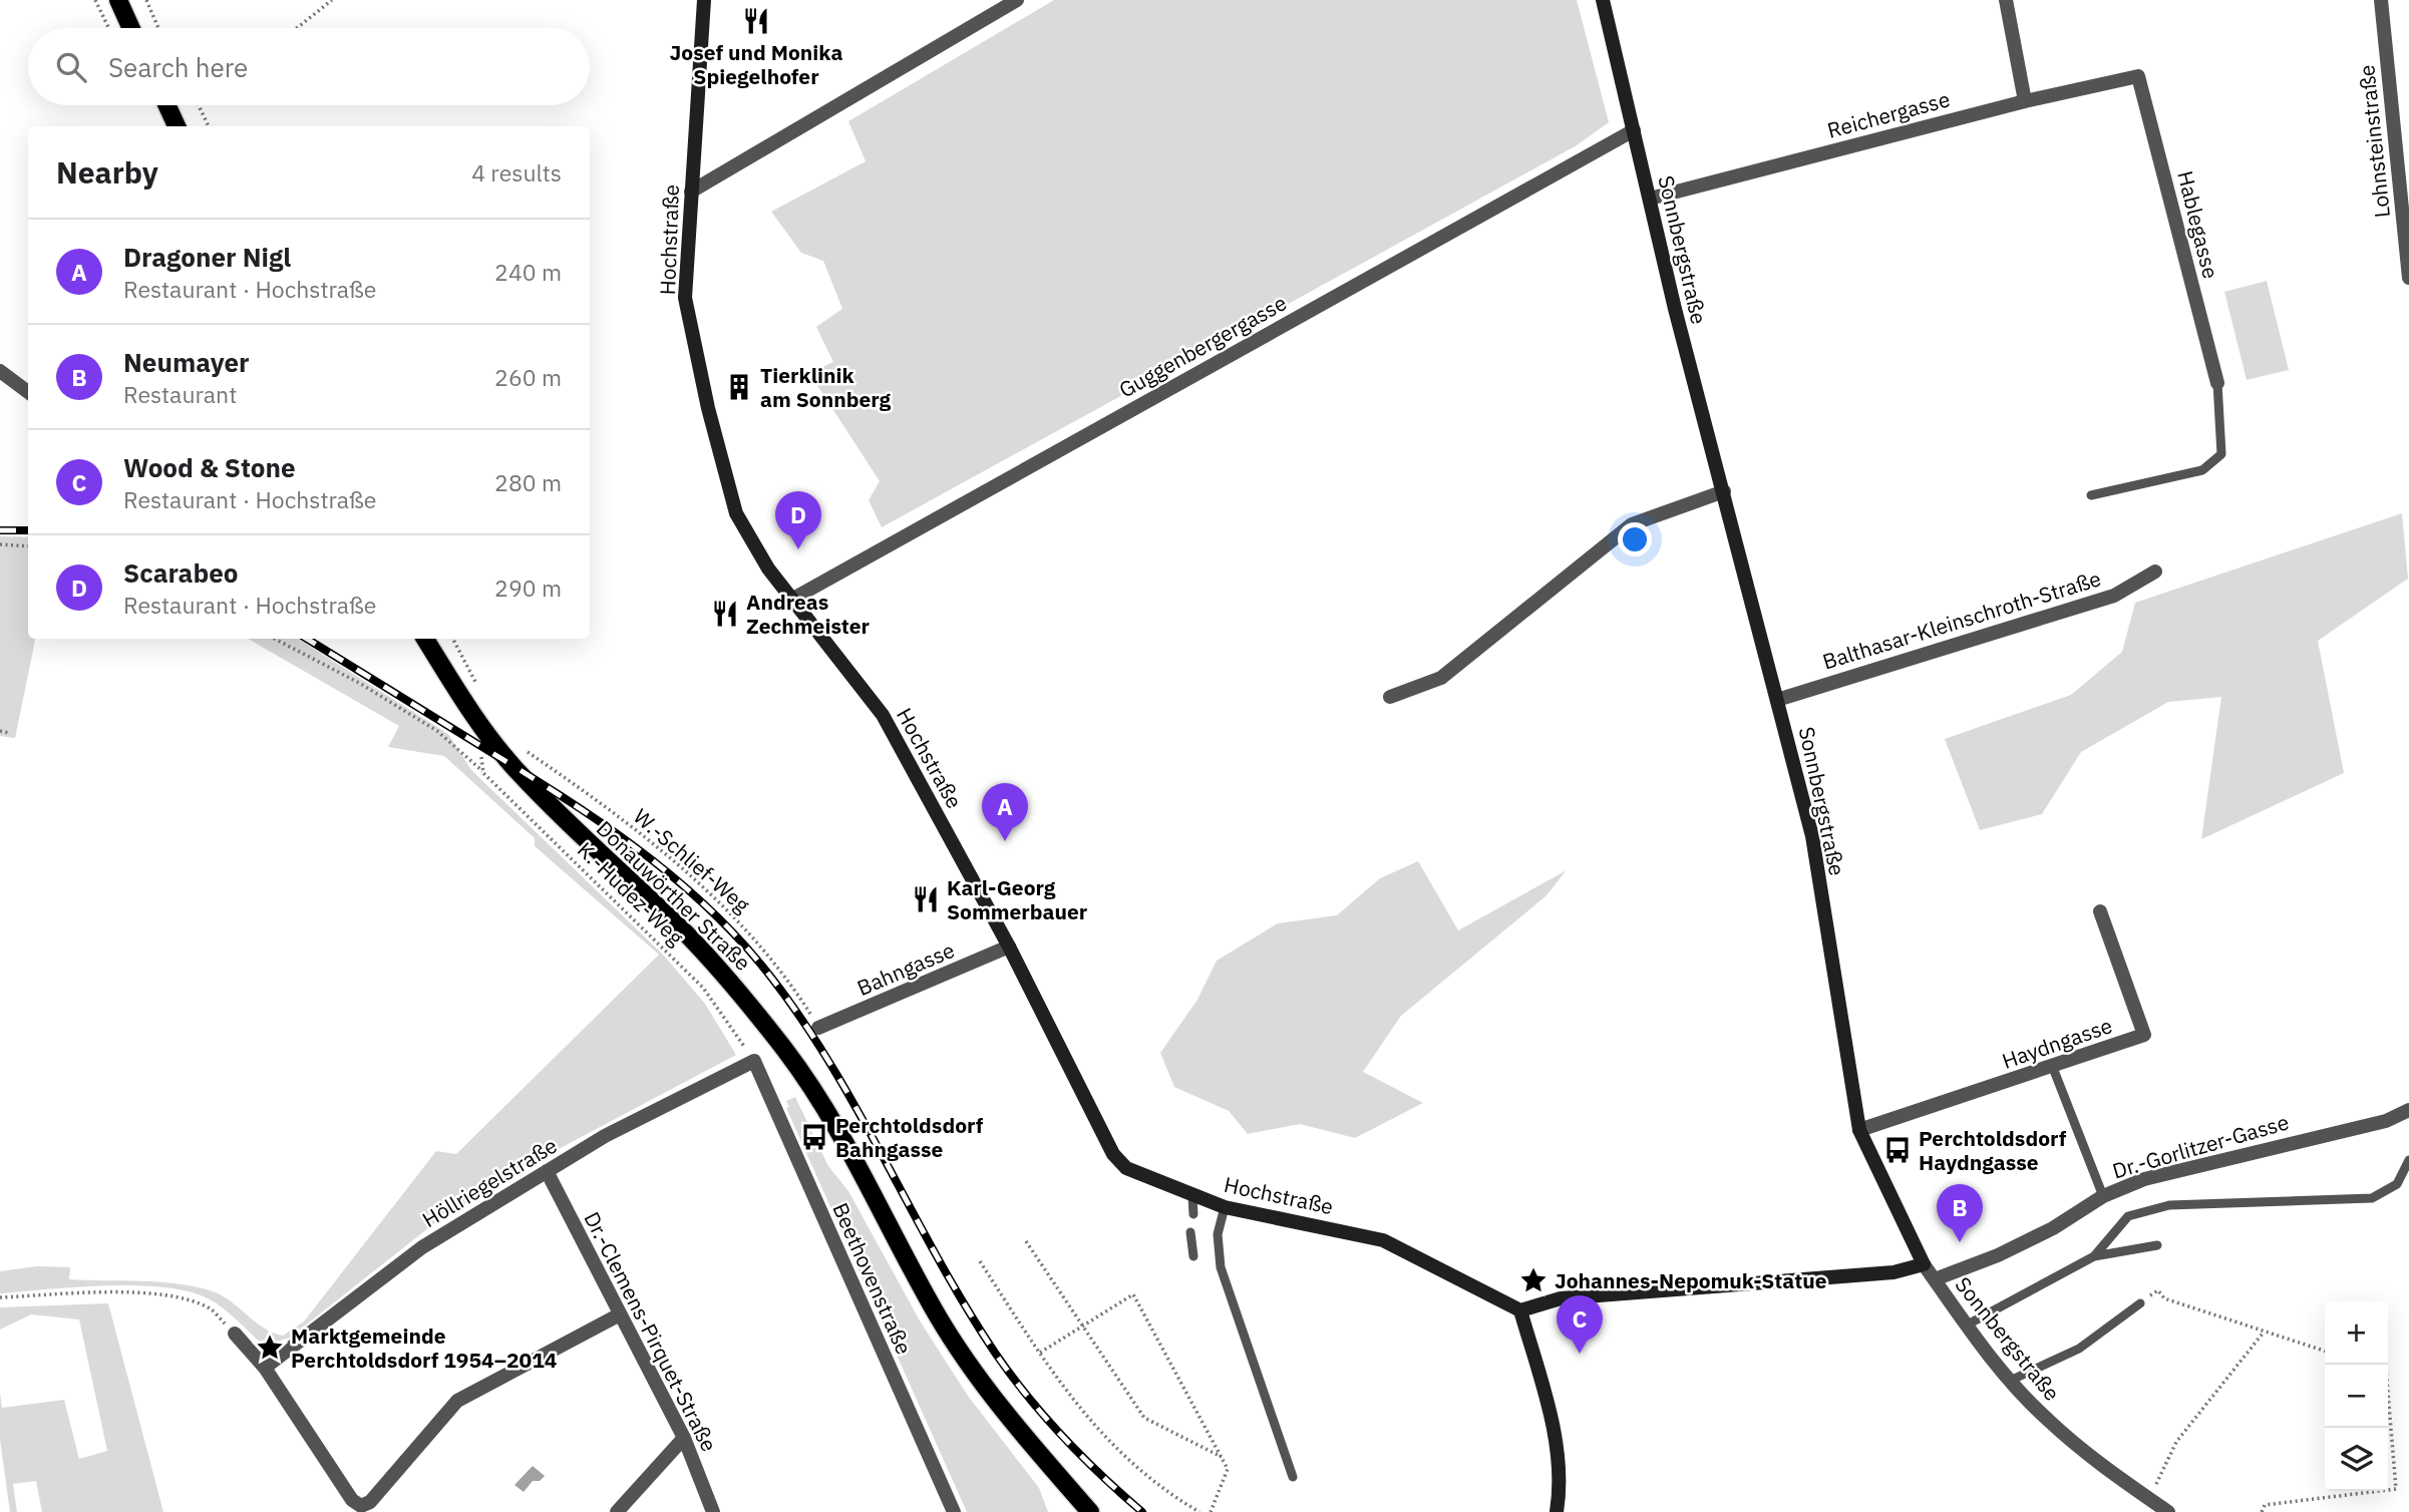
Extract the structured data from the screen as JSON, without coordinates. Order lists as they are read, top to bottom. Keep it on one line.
{"streets":{"main road":["Hochstraße","Sonnbergstraße","Donauwörther Straße"],"street":["Reichergasse","Lohnsteinstraße","Hablegasse","Guggenbergergasse","Balthasar-Kleinschroth-Straße","Bahngasse","Haydngasse","Dr.-Gorlitzer-Gasse","Höllriegelstraße","Beethovenstraße","Dr.-Clemens-Pirquet-Straße"],"path":["W.-Schlief-Weg","K.-Hudez-Weg"]},"crossings":[["Reichergasse","Hablegasse"],["Reichergasse","Sonnbergstraße"],["Hochstraße","Guggenbergergasse"],["Hochstraße","Bahngasse"],["Sonnbergstraße","Guggenbergergasse"],["Sonnbergstraße","Balthasar-Kleinschroth-Straße"],["Sonnbergstraße","Haydngasse"],["Sonnbergstraße","Dr.-Gorlitzer-Gasse"],["W.-Schlief-Weg","Bahngasse"],["K.-Hudez-Weg","Höllriegelstraße"],["K.-Hudez-Weg","Beethovenstraße"],["Höllriegelstraße","Beethovenstraße"],["Höllriegelstraße","Dr.-Clemens-Pirquet-Straße"]],"places":{"restaurant":["Josef und Monika Spiegelhofer","Andreas Zechmeister","Karl-Georg Sommerbauer"],"building":["Tierklinik am Sonnberg"],"bus stop":["Perchtoldsdorf Bahngasse","Perchtoldsdorf Haydngasse"],"place":["Johannes-Nepomuk-Statue","Marktgemeinde Perchtoldsdorf 1954–2014"]},"page":{"search":"Search here","heading":["Nearby","4 results"],"list":[{"mark":"A","name":"Dragoner Nigl","note":"Restaurant · Hochstraße","value":"240 m"},{"mark":"B","name":"Neumayer","note":"Restaurant","value":"260 m"},{"mark":"C","name":"Wood & Stone","note":"Restaurant · Hochstraße","value":"280 m"},{"mark":"D","name":"Scarabeo","note":"Restaurant · Hochstraße","value":"290 m"}],"pins":["D","A","B","C"],"map_buttons":["+","−"]}}
